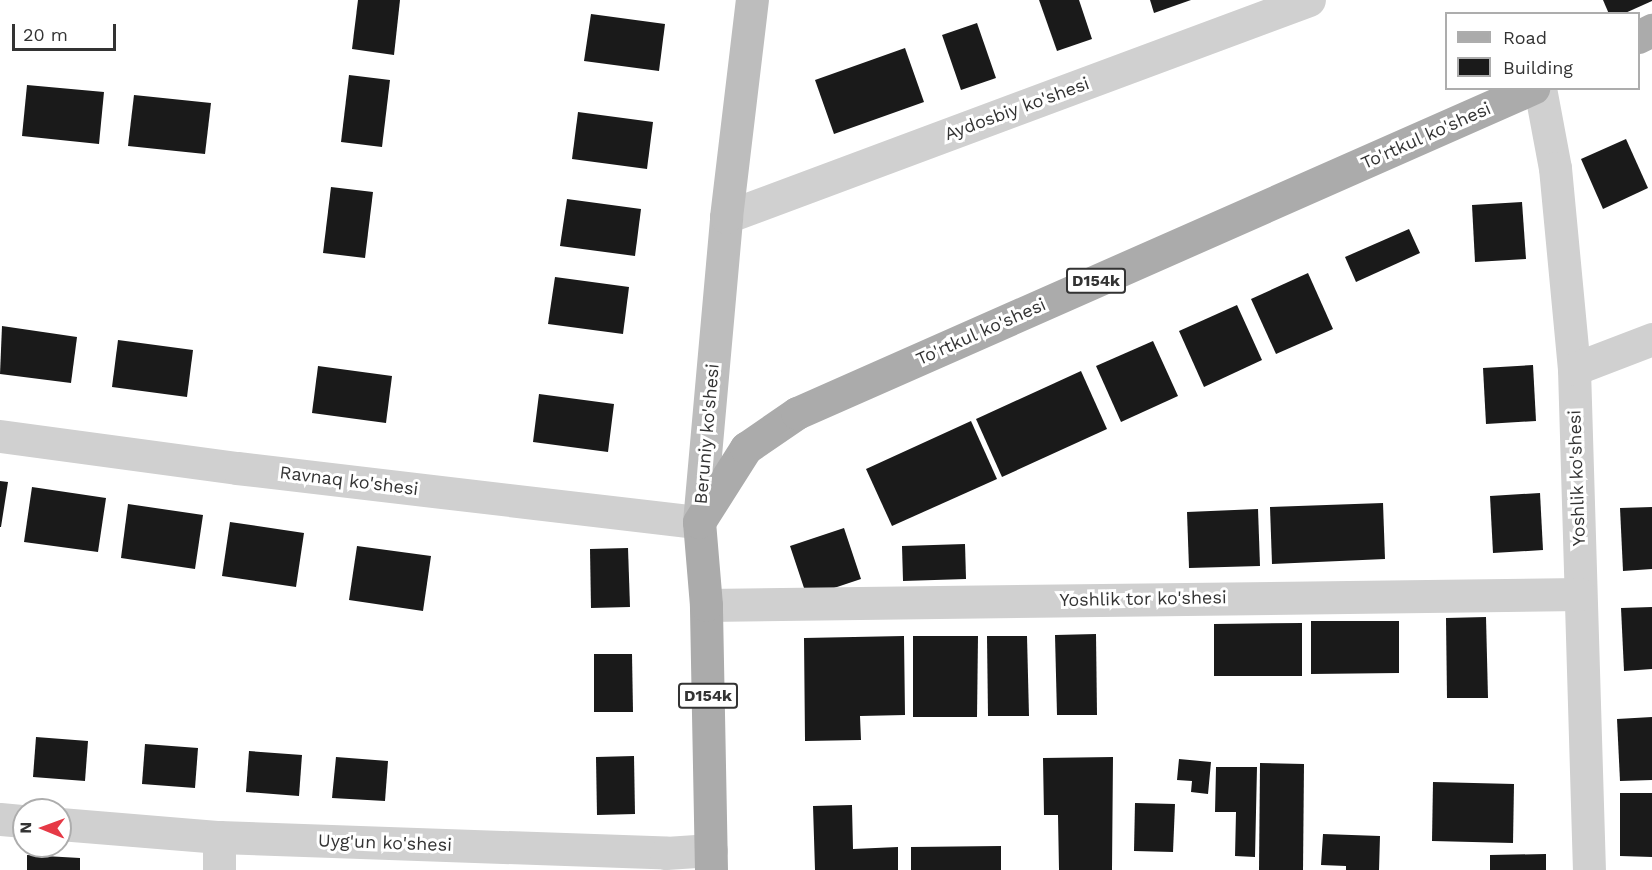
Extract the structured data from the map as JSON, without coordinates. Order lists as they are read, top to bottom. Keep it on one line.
{"streets":{"main road":["To'rtkul ko'shesi","D154k","Beruniy ko'shesi"],"street":["Aydosbiy ko'shesi","Yoshlik ko'shesi","Ravnaq ko'shesi","Yoshlik tor ko'shesi","Uyg'un ko'shesi"]},"crossings":[["Aydosbiy ko'shesi","Beruniy ko'shesi"],["To'rtkul ko'shesi","Beruniy ko'shesi"],["To'rtkul ko'shesi","Ravnaq ko'shesi"],["Beruniy ko'shesi","Ravnaq ko'shesi"],["Beruniy ko'shesi","Yoshlik tor ko'shesi"],["Beruniy ko'shesi","Uyg'un ko'shesi"],["Yoshlik ko'shesi","Yoshlik tor ko'shesi"]],"legend":["Road","Building"],"scale_bar":"20 m","north":"left"}
